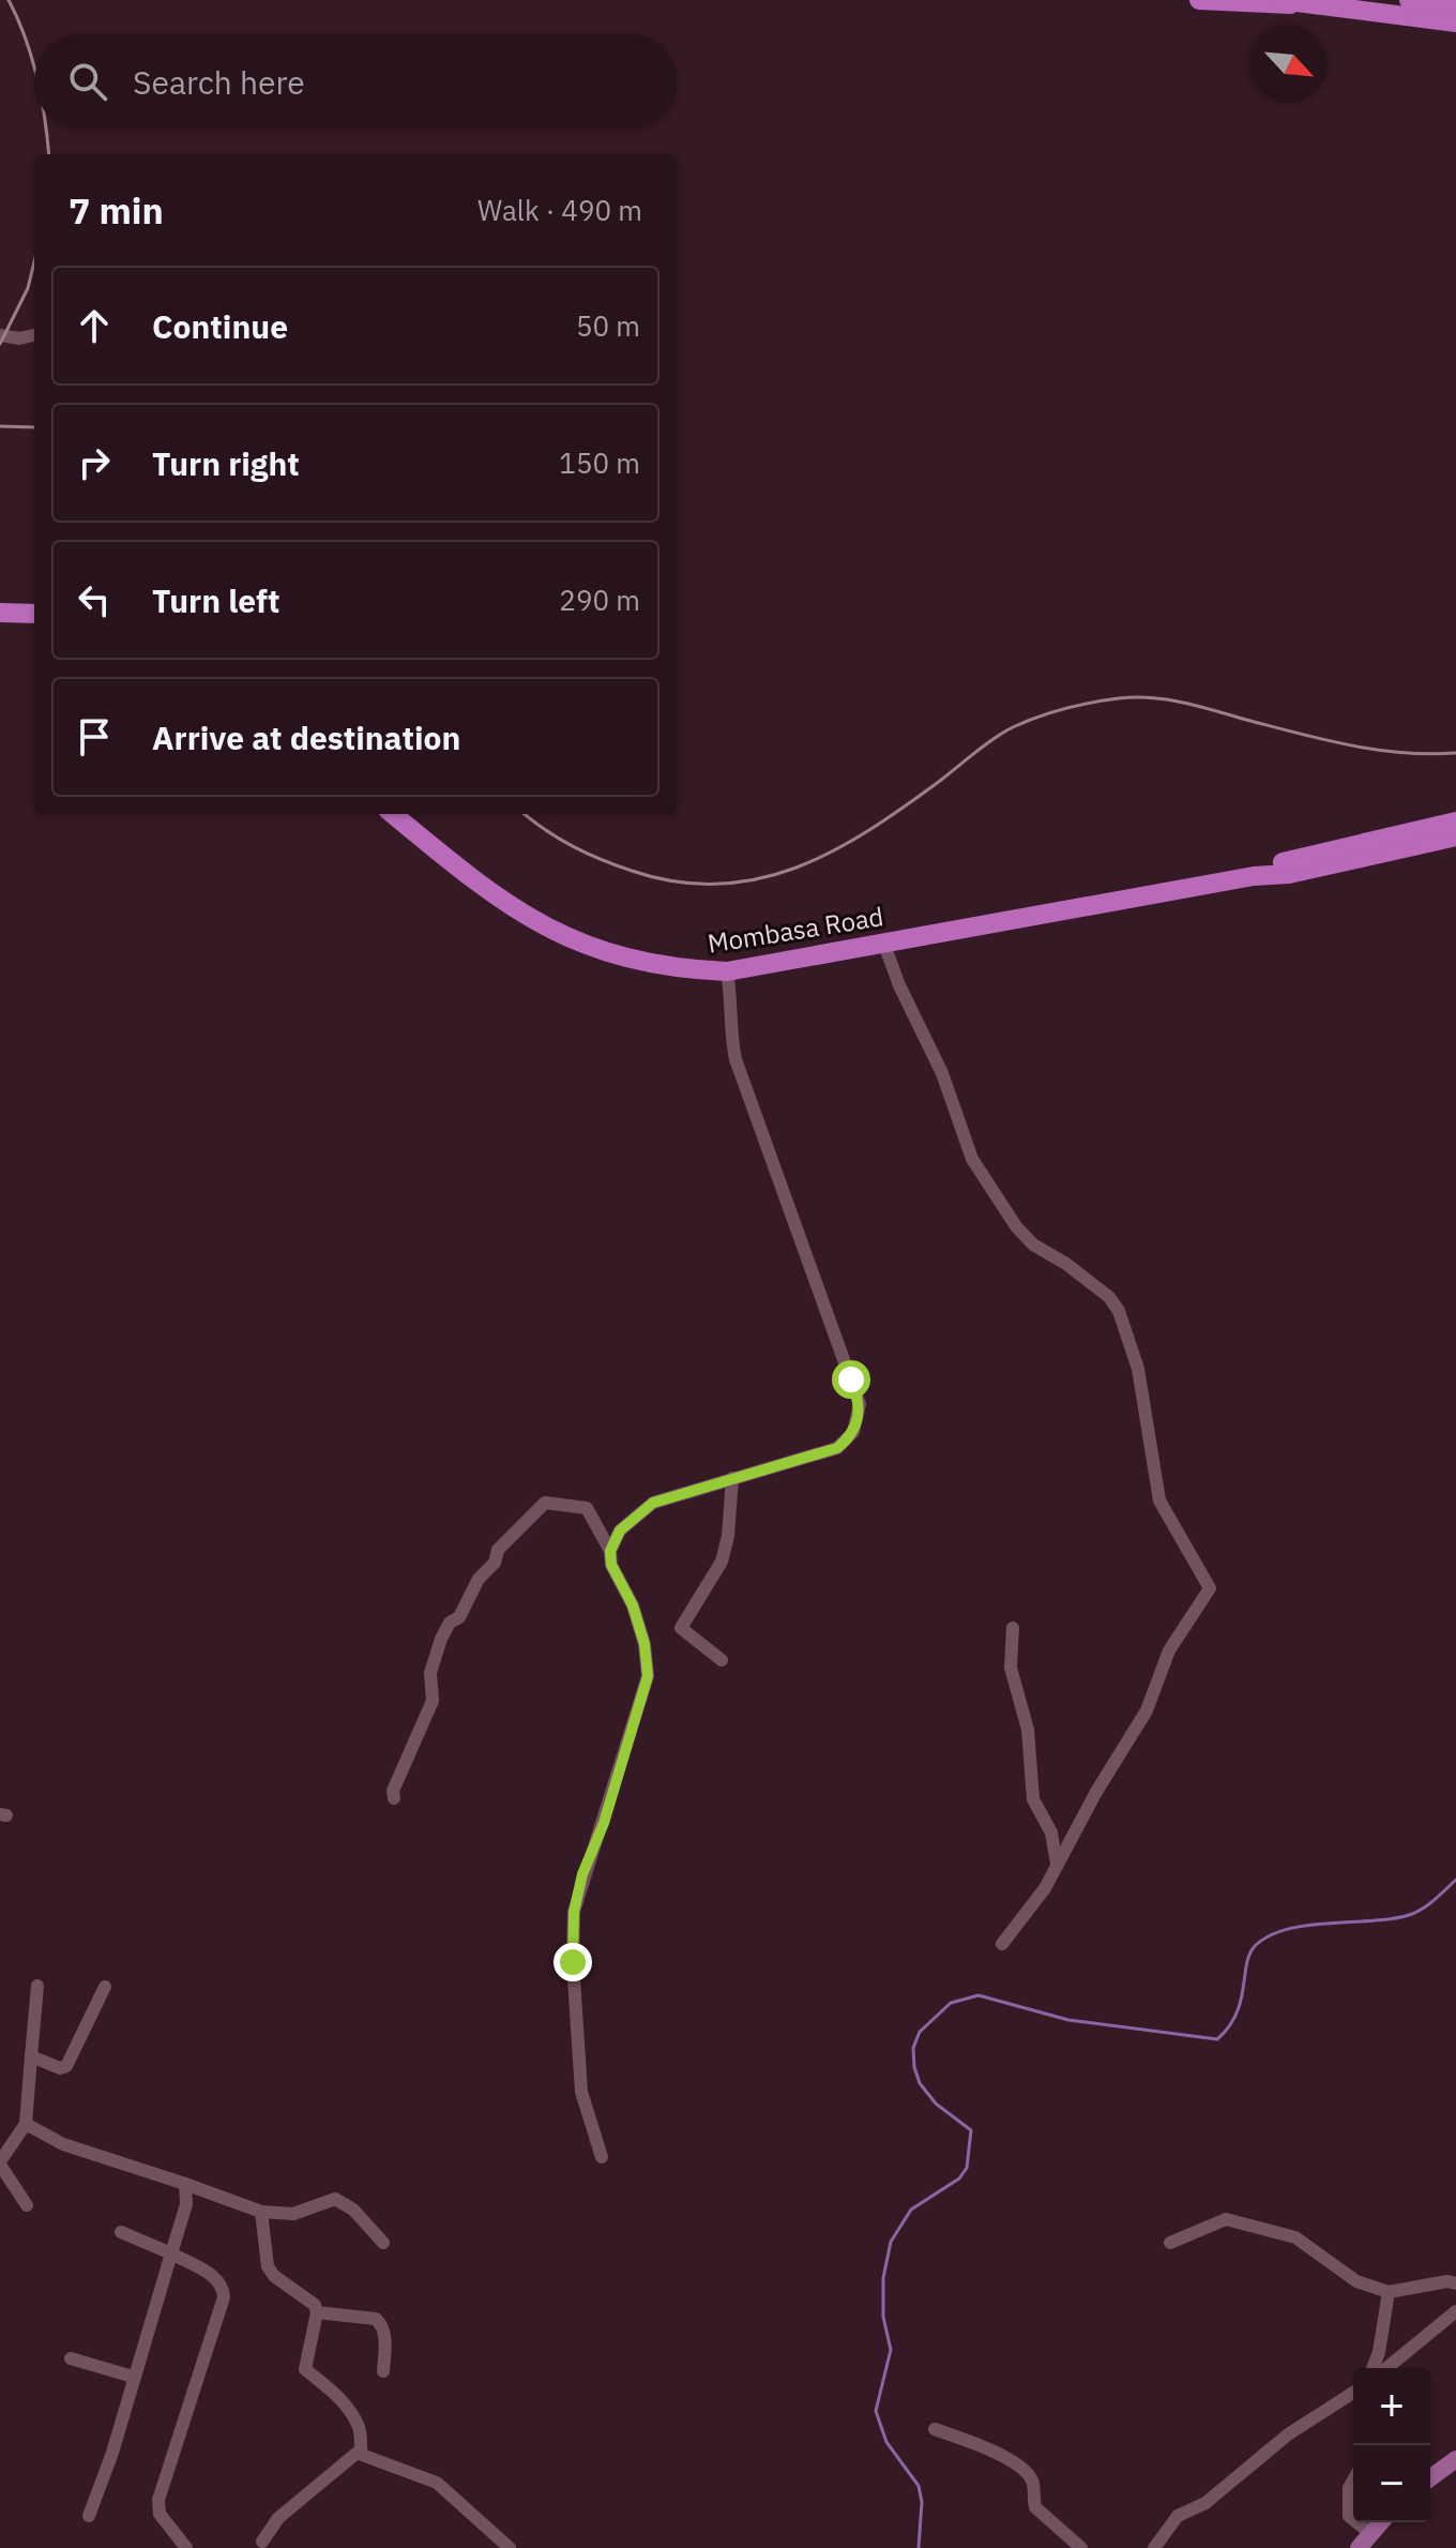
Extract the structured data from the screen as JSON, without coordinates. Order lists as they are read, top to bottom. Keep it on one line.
{"streets":{"highway":["Mombasa Road"]},"north":"bottom right","page":{"search":"Search here","heading":["7 min","Walk · 490 m"],"list":[["Continue","50 m"],["Turn right","150 m"],["Turn left","290 m"],"Arrive at destination"],"map_buttons":["+","−"]}}
